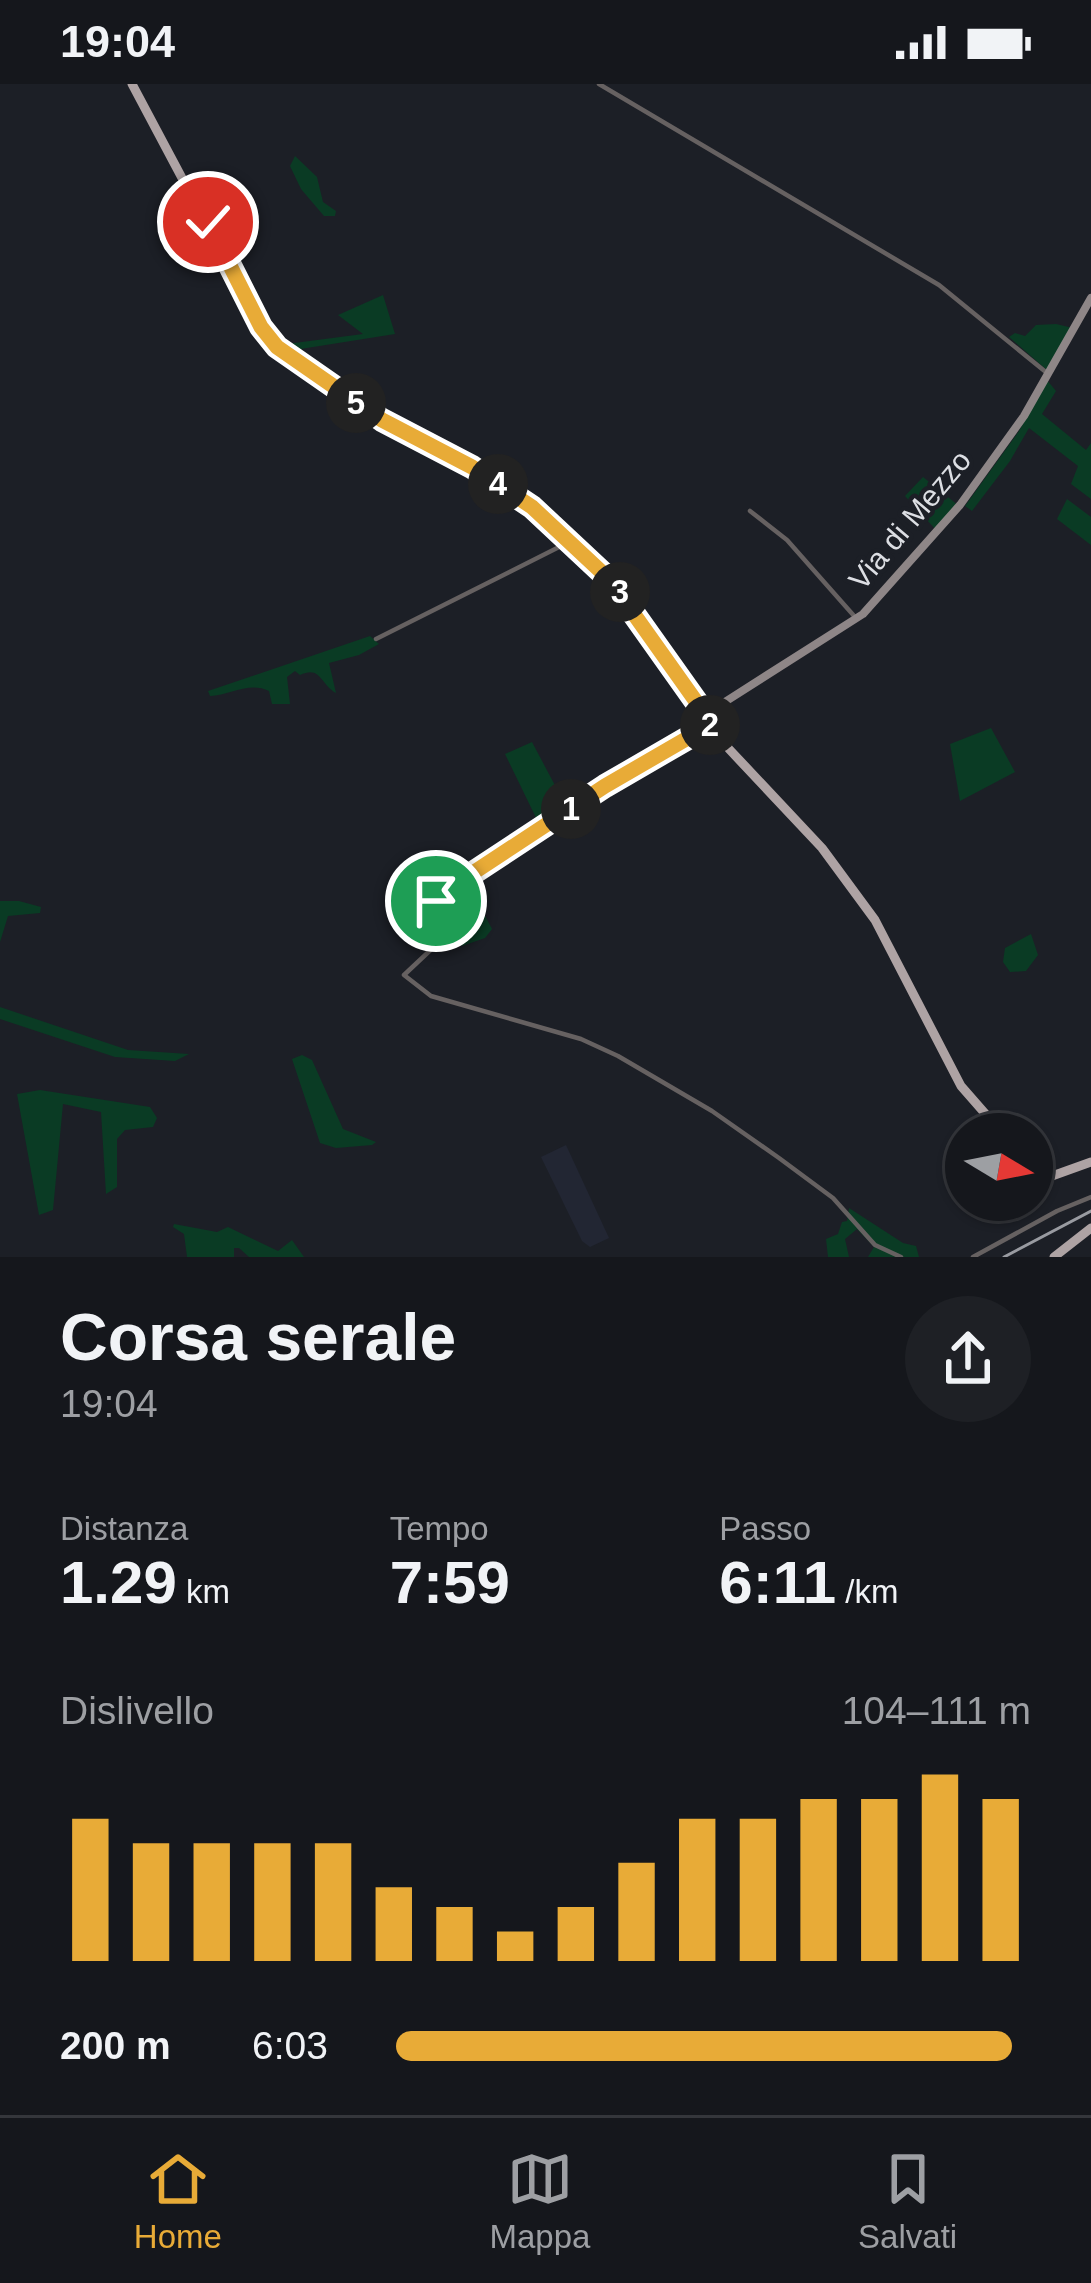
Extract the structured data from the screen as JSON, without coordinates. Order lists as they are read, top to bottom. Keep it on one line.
{"streets":{"main road":["Via di Mezzo"]},"north":"right","page":{"status":"19:04","pins":["5","4","3","2","1"],"heading":["Corsa serale","19:04"],"stats":[["Distanza","1.29 km"],["Tempo","7:59"],["Passo","6:11 /km"]],"chart":["Dislivello","104–111 m"],"list":[{"name":"200 m","note":"6:03"}],"tabs":["Home","Mappa","Salvati"]}}
